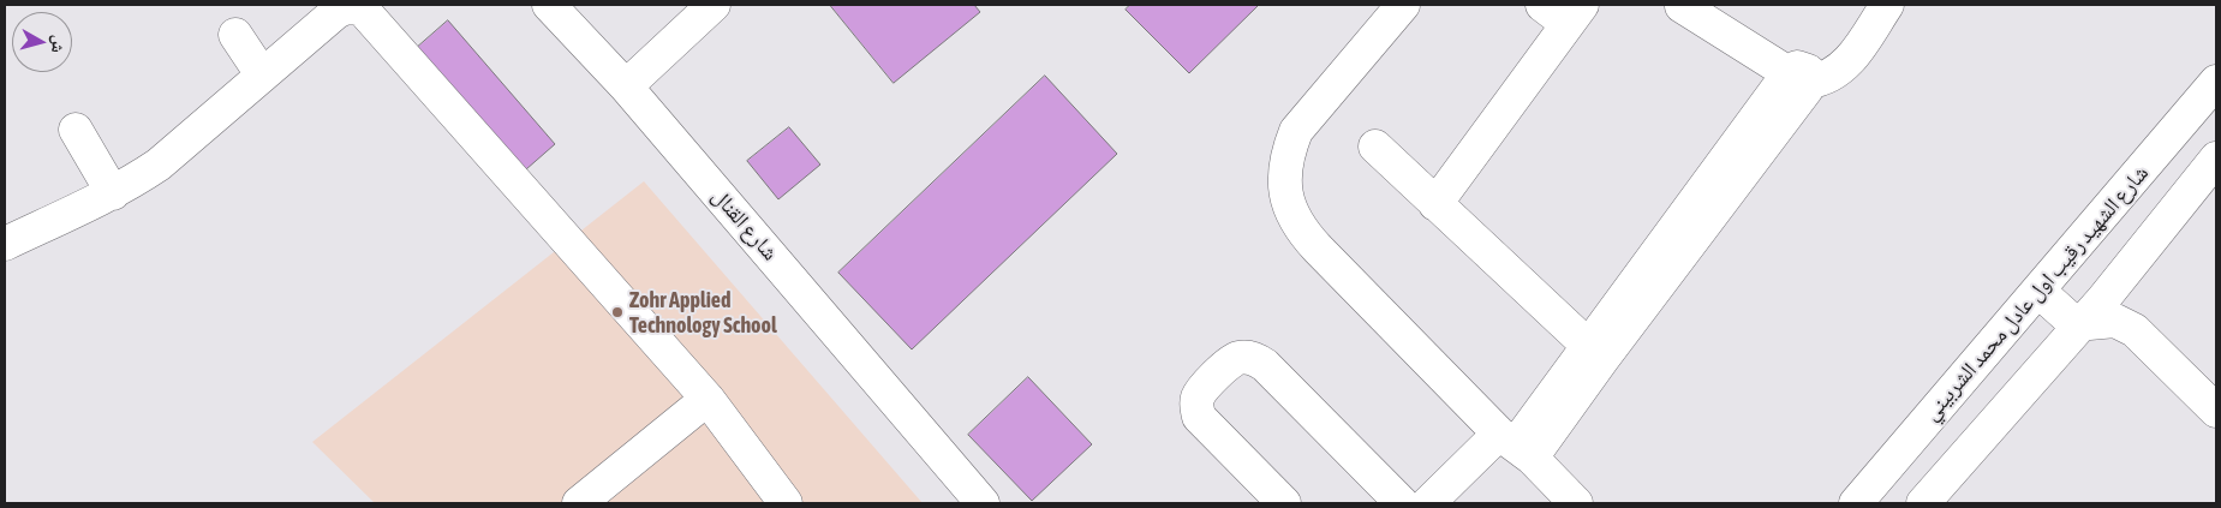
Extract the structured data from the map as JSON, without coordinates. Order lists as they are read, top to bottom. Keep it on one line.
{"streets":{"street":["شارع القنال","شارع الشهيد رقيب اول عادل محمد الشربيني"]},"places":["Zohr Applied Technology School"],"north":"right"}
